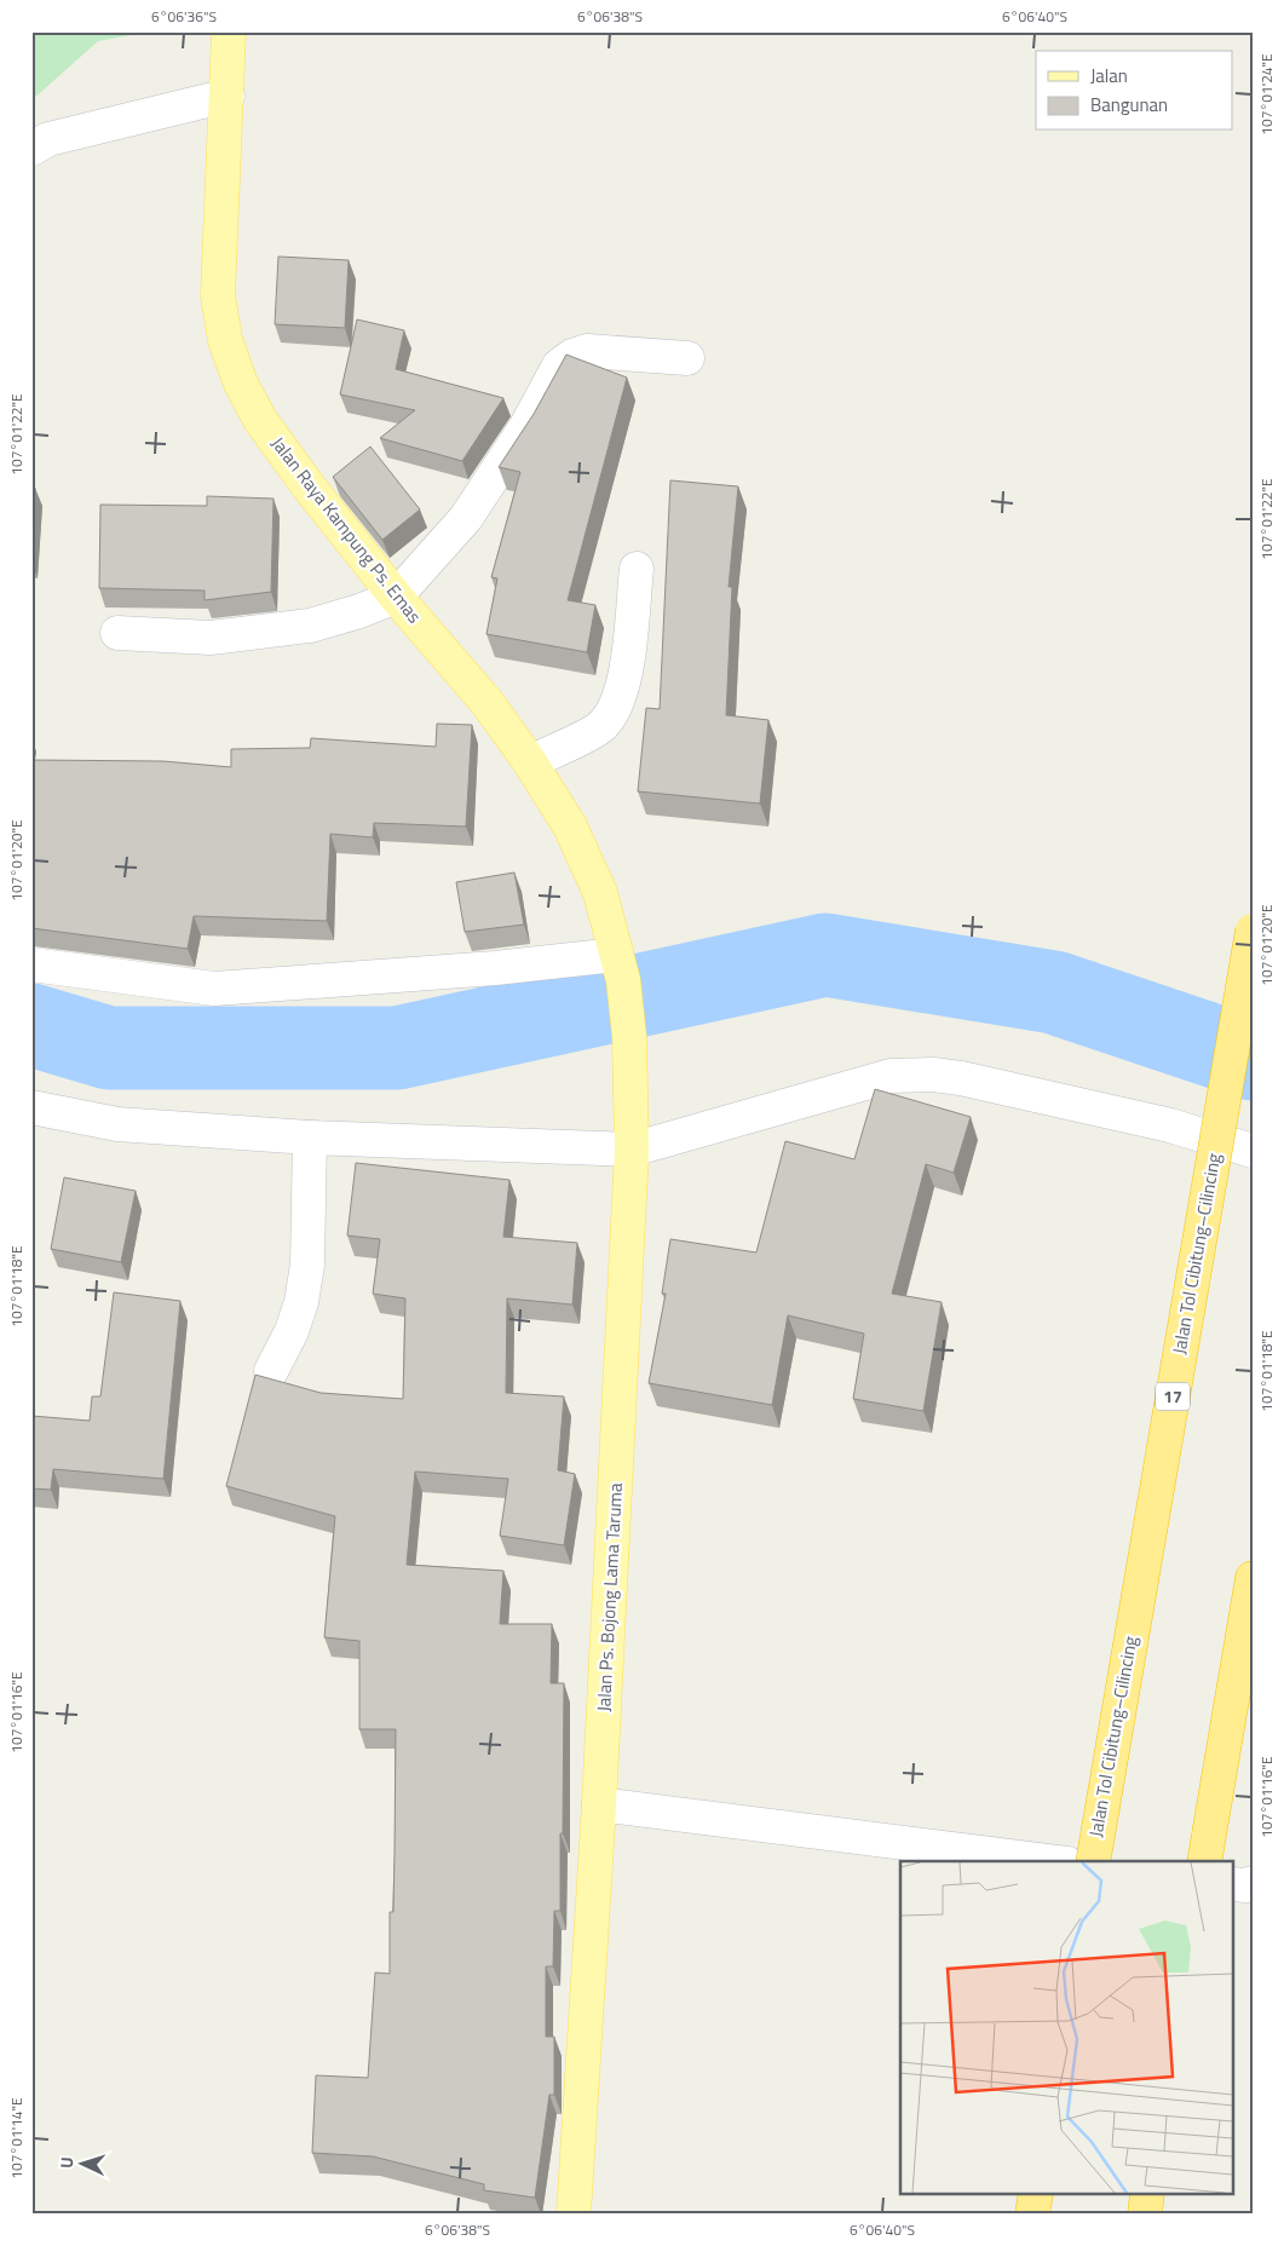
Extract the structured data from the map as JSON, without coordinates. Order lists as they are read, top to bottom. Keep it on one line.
{"streets":{"highway":["Jalan Tol Cibitung–Cilincing","17"],"main road":["Jalan Raya Kampung Ps. Emas","Jalan Ps. Bojong Lama Taruma"]},"crossings":[["Jalan Raya Kampung Ps. Emas","Jalan Ps. Bojong Lama Taruma"]],"legend":["Jalan","Bangunan"],"north":"left","coordinates":["6°06'36\"S","6°06'38\"S","6°06'40\"S","107°01'24\"E","107°01'22\"E","107°01'20\"E","107°01'18\"E","107°01'16\"E","107°01'14\"E"]}
